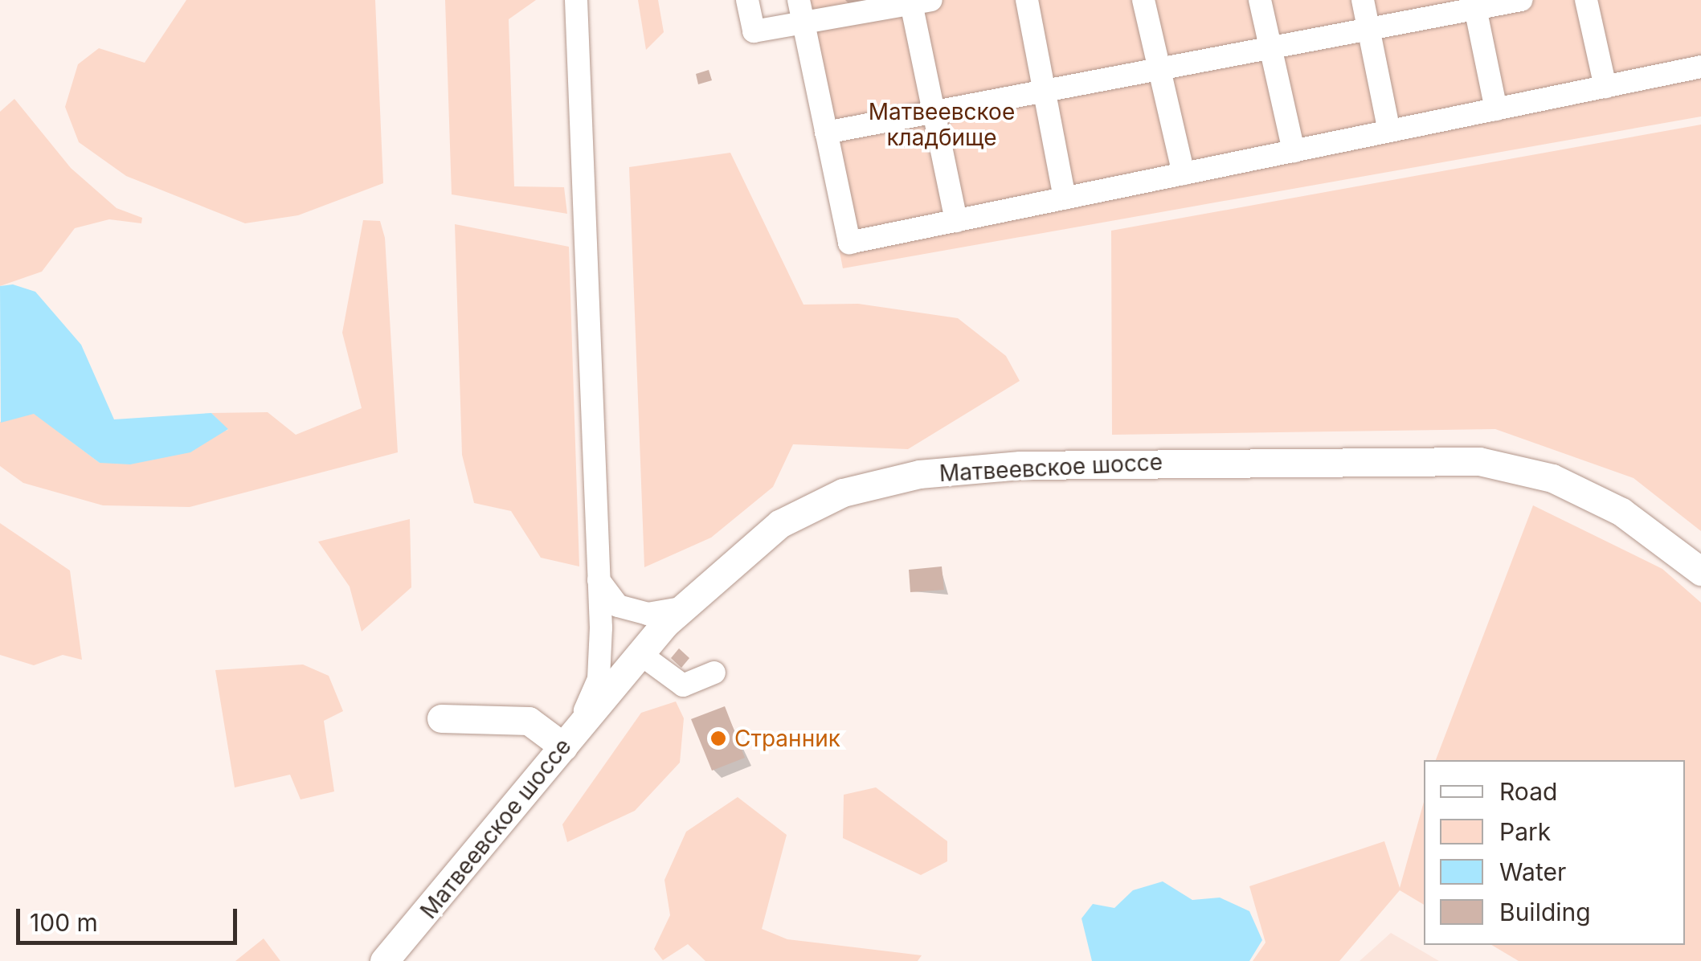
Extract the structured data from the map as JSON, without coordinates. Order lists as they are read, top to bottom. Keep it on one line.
{"streets":{"main road":["Матвеевское шоссе"]},"parks":["Матвеевское кладбище"],"places":["Странник"],"legend":["Road","Park","Water","Building"],"scale_bar":"100 m"}
